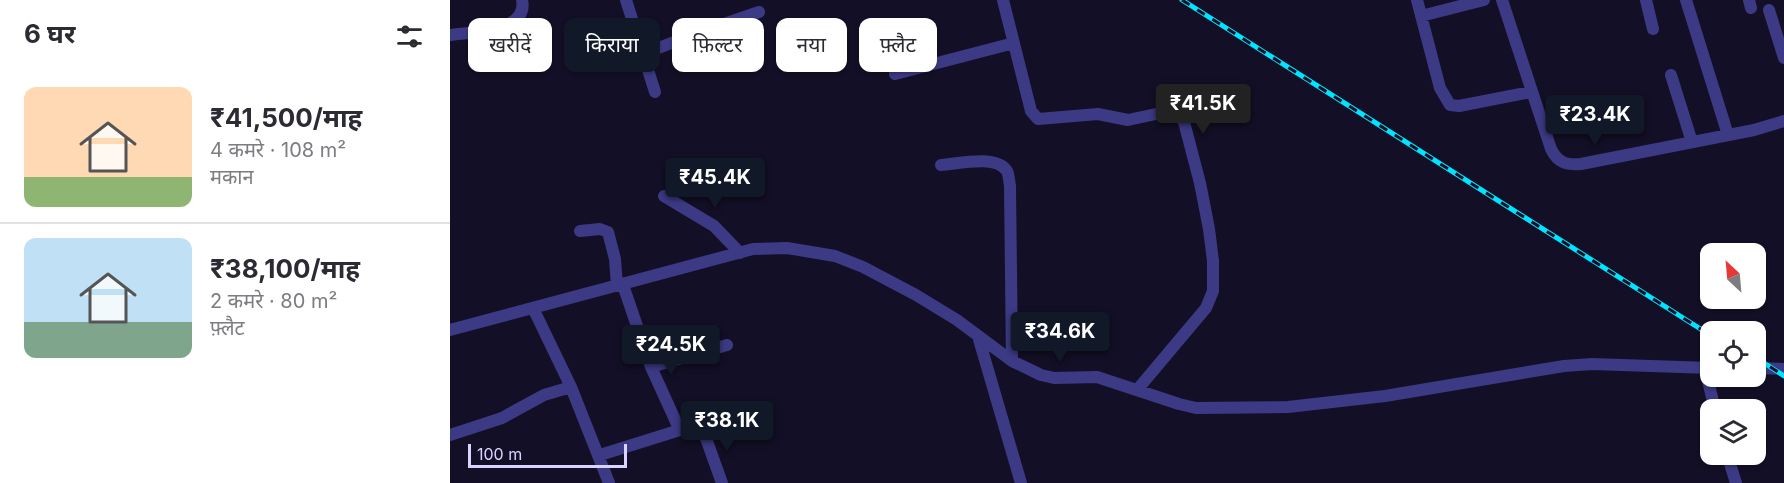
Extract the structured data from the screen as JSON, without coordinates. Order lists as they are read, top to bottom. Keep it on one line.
{"scale_bar":"100 m","north":"top left","page":{"heading":"6 घर","chip":["खरीदें","किराया","फ़िल्टर","नया","फ़्लैट"],"list":[{"name":"₹41,500/माह","note":"4 कमरे · 108 m² · मकान"},{"name":"₹38,100/माह","note":"2 कमरे · 80 m² · फ़्लैट"}],"price":["₹41.5K","₹23.4K","₹45.4K","₹34.6K","₹24.5K","₹38.1K"],"scale":"100 m"}}
